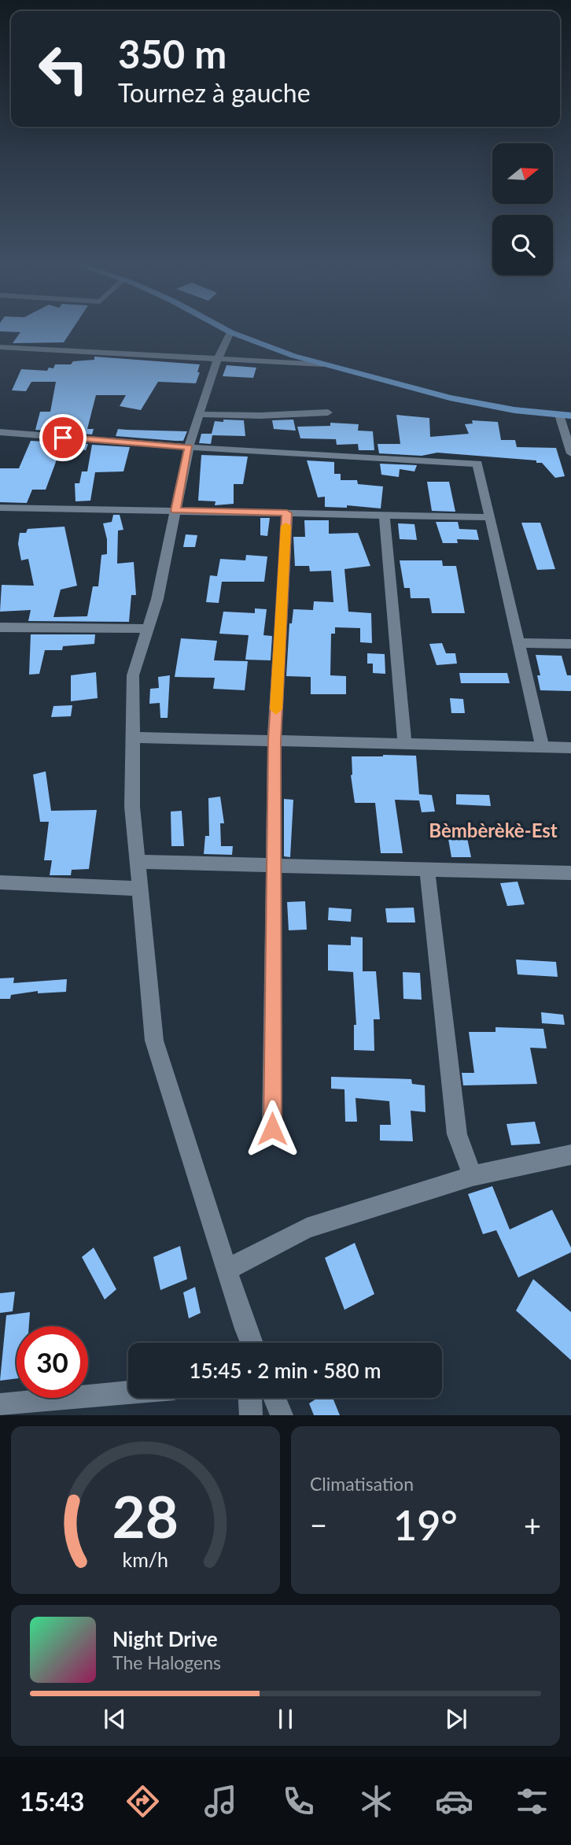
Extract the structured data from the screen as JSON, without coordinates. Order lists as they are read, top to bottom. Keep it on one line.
{"districts":["Bèmbèrèkè-Est"],"north":"right","page":{"turn":["350 m","Tournez à gauche"],"limit":"30","trip":"15:45 · 2 min · 580 m","tile":"Climatisation","heat":["−","19°","+"],"song":["Night Drive","The Halogens"],"tabs":"15:43","gauge":["28","km/h"]}}
